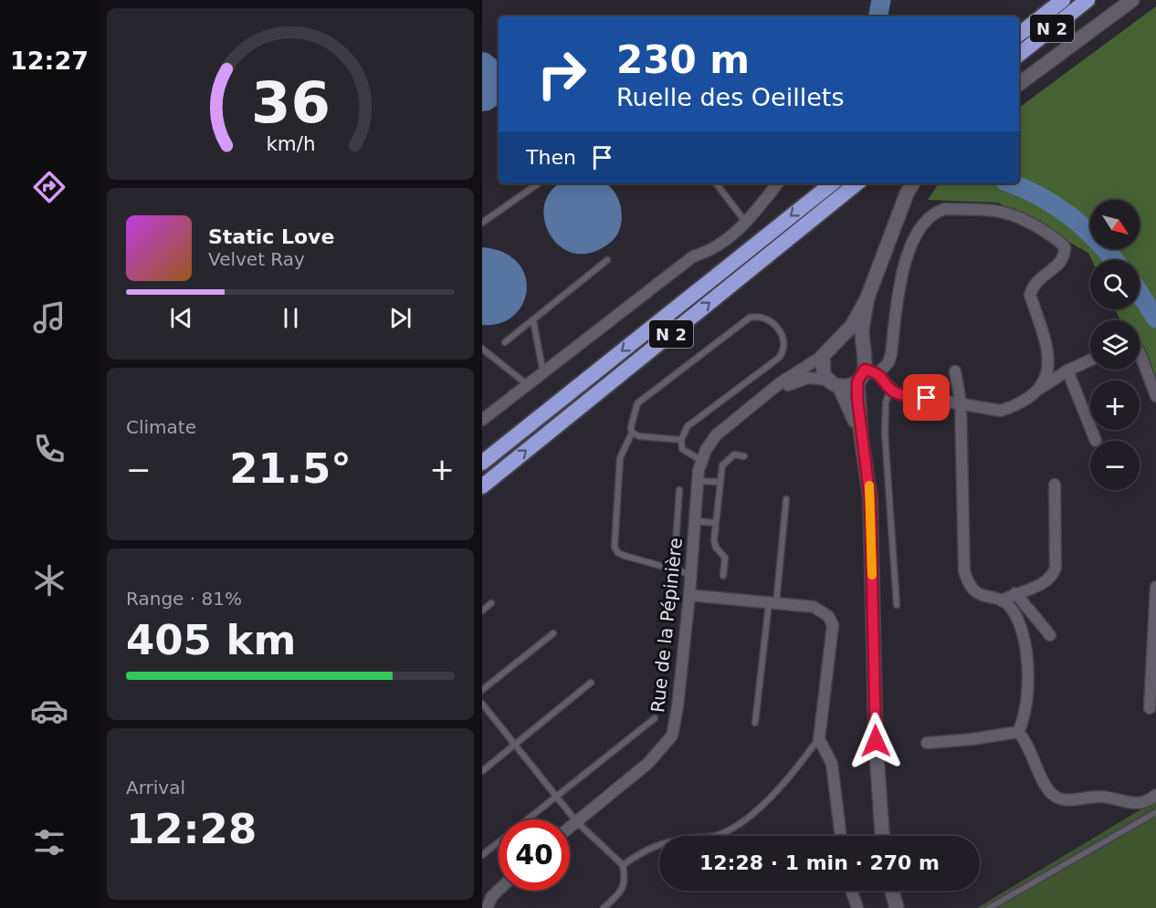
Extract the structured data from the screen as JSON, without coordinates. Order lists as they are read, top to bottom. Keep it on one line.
{"streets":{"highway":["N 2"],"street":["Rue de la Pépinière"]},"north":"bottom right","page":{"tabs":"12:27","turn":["230 m","Ruelle des Oeillets"],"then":"Then","map_buttons":["+","−"],"song":["Static Love","Velvet Ray"],"tile":["Climate",["Range · 81%","405 km"],["Arrival","12:28"]],"heat":["−","21.5°","+"],"limit":"40","trip":"12:28 · 1 min · 270 m","gauge":["36","km/h"]}}
